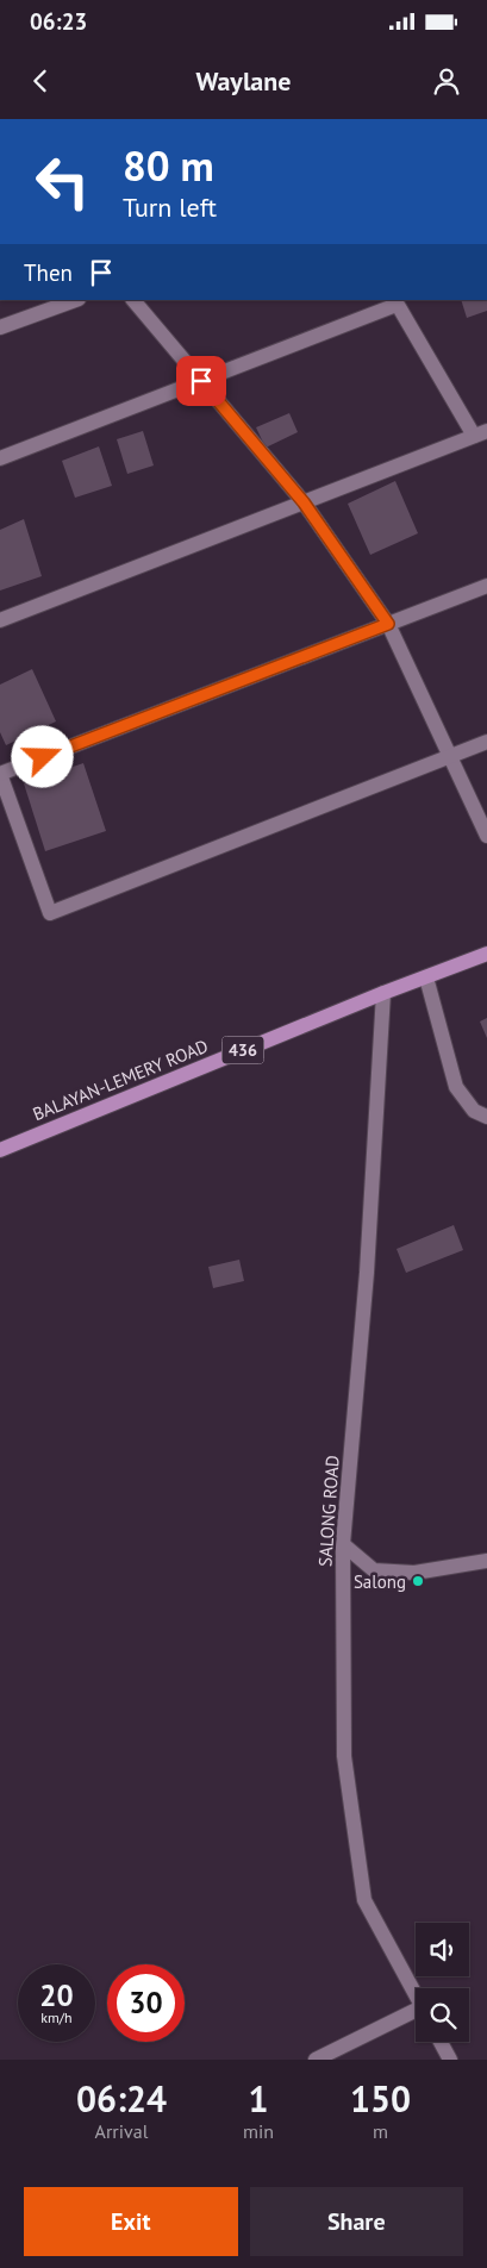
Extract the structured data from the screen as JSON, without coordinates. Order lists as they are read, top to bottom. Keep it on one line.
{"streets":{"main road":["436","BALAYAN-LEMERY ROAD"],"street":["SALONG ROAD"]},"crossings":[["BALAYAN-LEMERY ROAD","SALONG ROAD"]],"places":["Salong"],"page":{"status":"06:23","header":"Waylane","turn":["80 m","Turn left"],"then":"Then","speed":"20 km/h","limit":"30","eta":["06:24","Arrival","1","min","150","m"],"buttons":["Exit","Share"]}}
